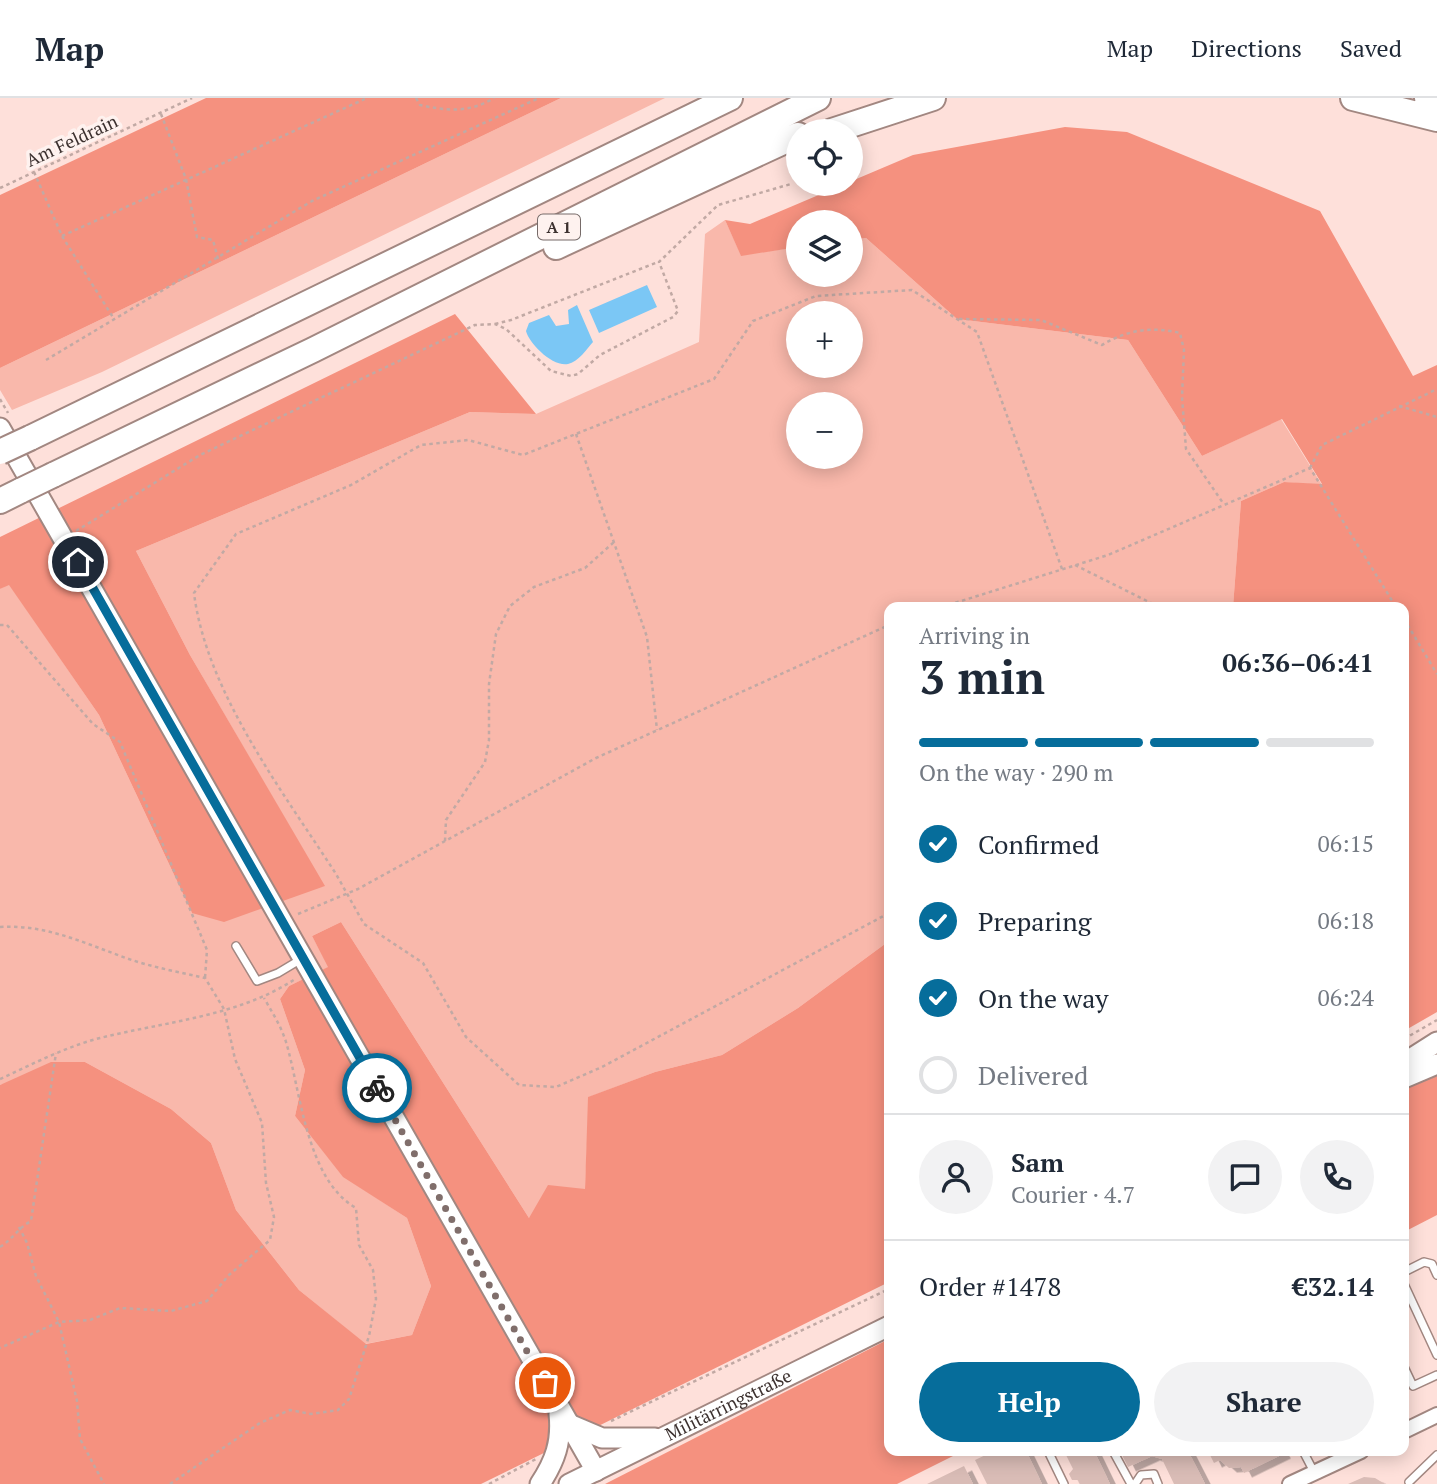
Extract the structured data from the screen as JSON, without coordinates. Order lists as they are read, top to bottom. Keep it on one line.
{"streets":{"highway":["A 1"],"main road":["Militärringstraße"],"path":["Am Feldrain"]},"page":{"header":"Map","nav":["Map","Directions","Saved"],"map_buttons":["+","−"],"heading":["3 min","Arriving in","06:36–06:41"],"panel":["Sam","Courier · 4.7","Order #1478","€32.14"],"bar":"On the way · 290 m","list":[["Confirmed","06:15"],["Preparing","06:18"],["On the way","06:24"],"Delivered"],"buttons":["Help","Share"]}}
